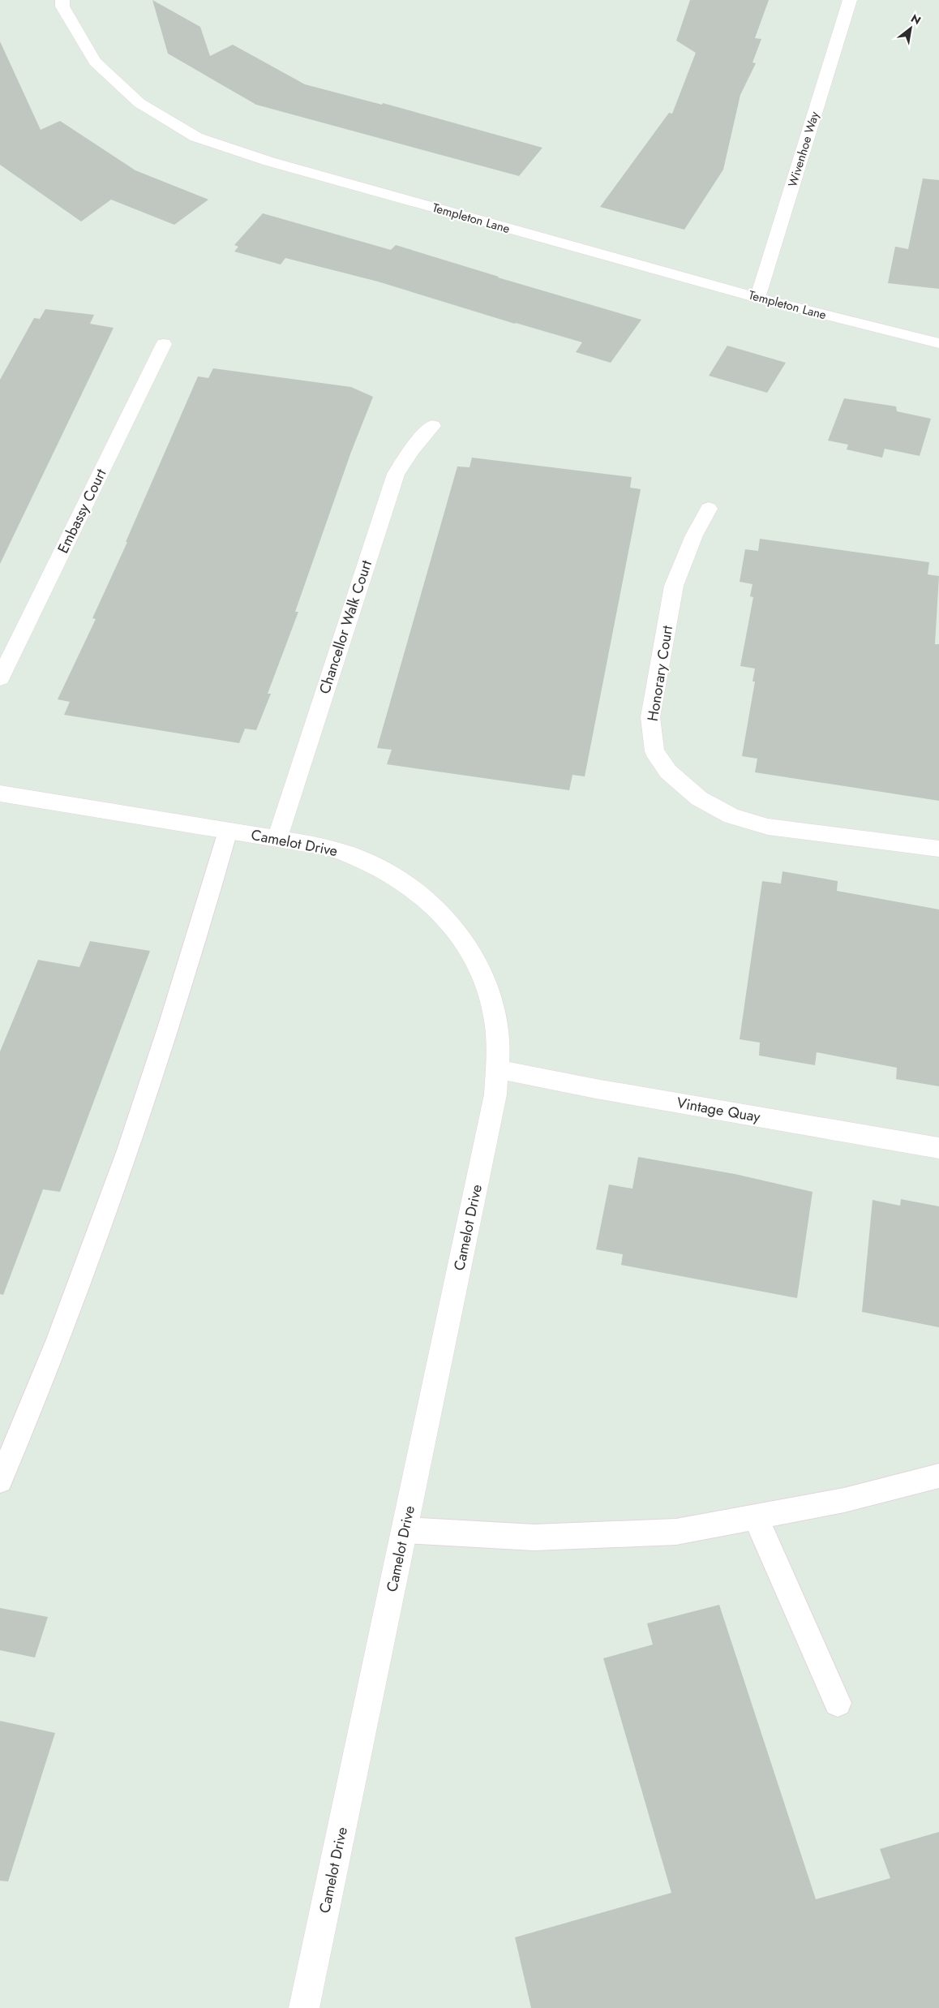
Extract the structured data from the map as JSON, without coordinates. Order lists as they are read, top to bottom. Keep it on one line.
{"streets":{"street":["Wivenhoe Way","Templeton Lane","Embassy Court","Chancellor Walk Court","Honorary Court","Camelot Drive","Vintage Quay"]},"crossings":[["Wivenhoe Way","Templeton Lane"],["Chancellor Walk Court","Camelot Drive"],["Camelot Drive","Vintage Quay"]],"north":"top right"}
